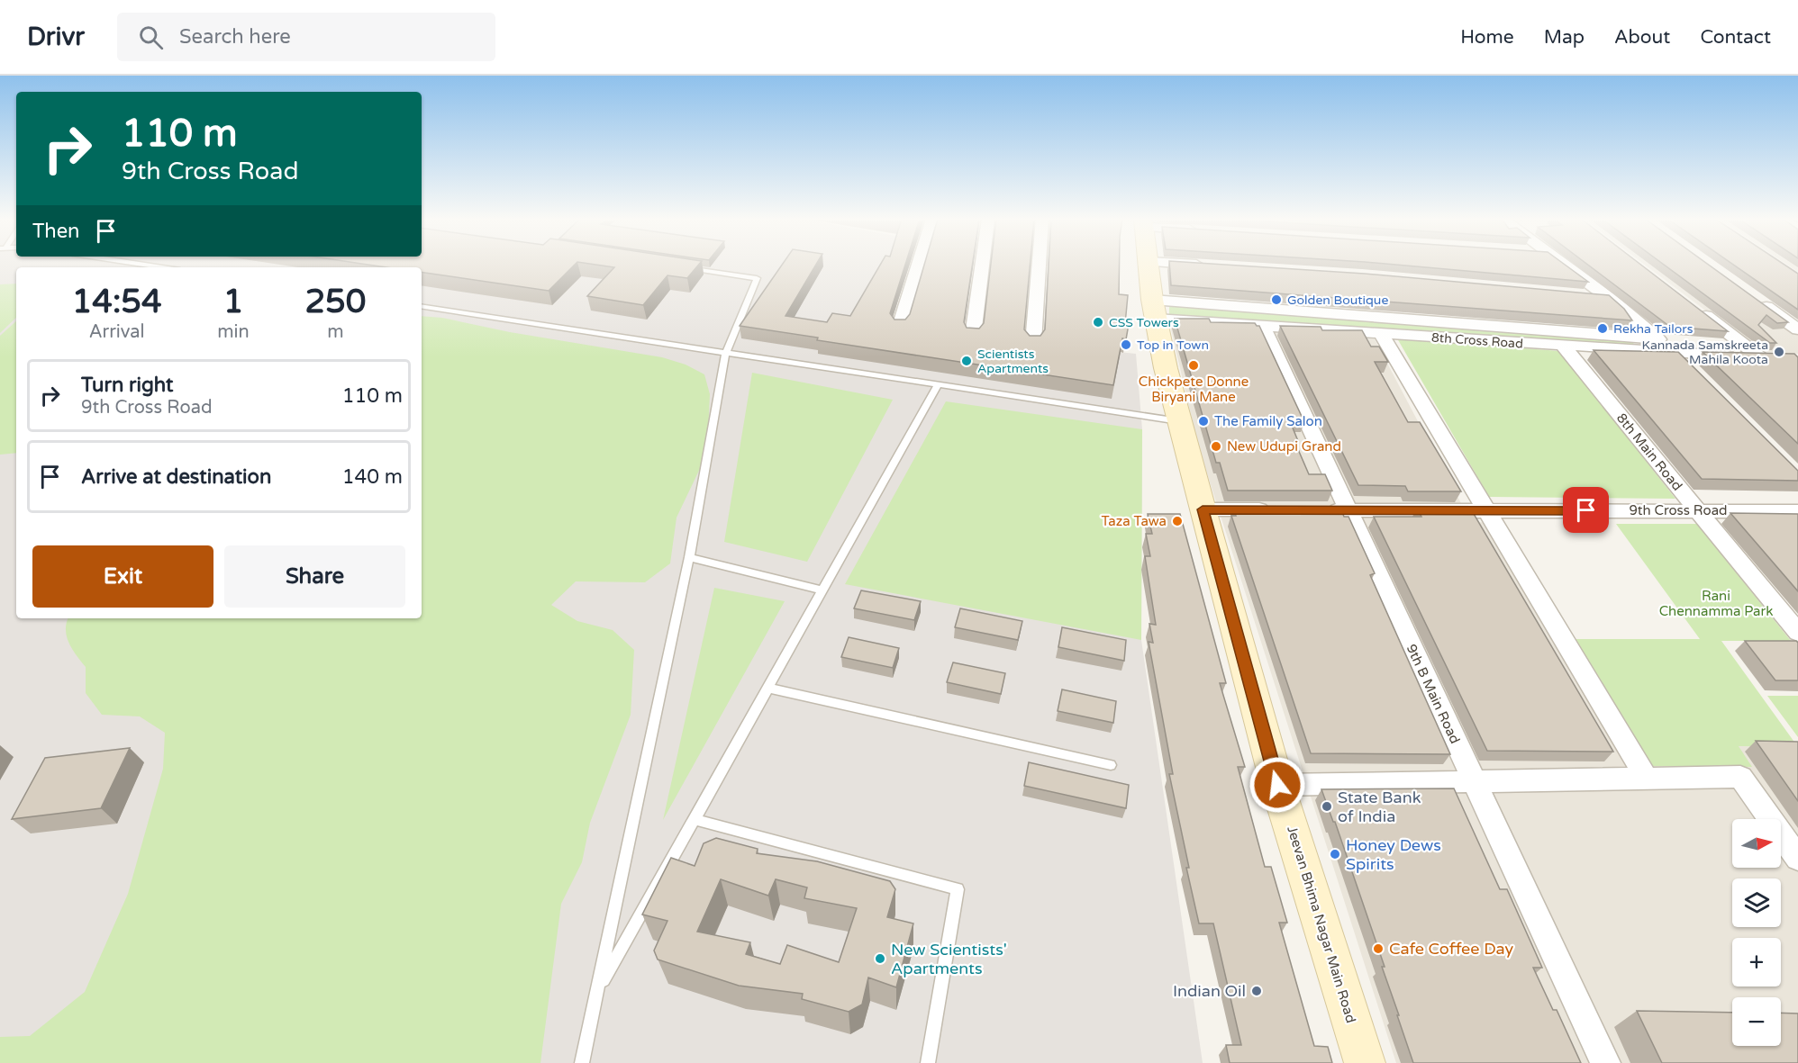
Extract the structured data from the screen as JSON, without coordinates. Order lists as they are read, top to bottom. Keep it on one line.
{"streets":{"main road":["Jeevan Bhima Nagar Main Road"],"street":["8th Cross Road","8th Main Road","9th Cross Road","9th B Main Road"]},"crossings":[["8th Cross Road","8th Main Road"],["8th Cross Road","9th B Main Road"],["8th Cross Road","Jeevan Bhima Nagar Main Road"],["8th Main Road","9th Cross Road"],["9th Cross Road","9th B Main Road"]],"parks":["Rani Chennamma Park"],"places":["Golden Boutique","CSS Towers","Rekha Tailors","Top in Town","Kannada Samskreeta Mahila Koota","Scientists Apartments","Chickpete Donne Biryani Mane","The Family Salon","New Udupi Grand","Taza Tawa","State Bank of India","Honey Dews Spirits","Cafe Coffee Day","New Scientists' Apartments","Indian Oil"],"north":"right","page":{"header":"Drivr","search":"Search here","nav":["Home","Map","About","Contact"],"turn":["110 m","9th Cross Road"],"then":"Then","eta":["14:54","Arrival","1","min","250","m"],"list":[{"name":"Turn right","note":"9th Cross Road","value":"110 m"},{"name":"Arrive at destination","value":"140 m"}],"buttons":["Exit","Share"],"map_buttons":["+","−"]}}
